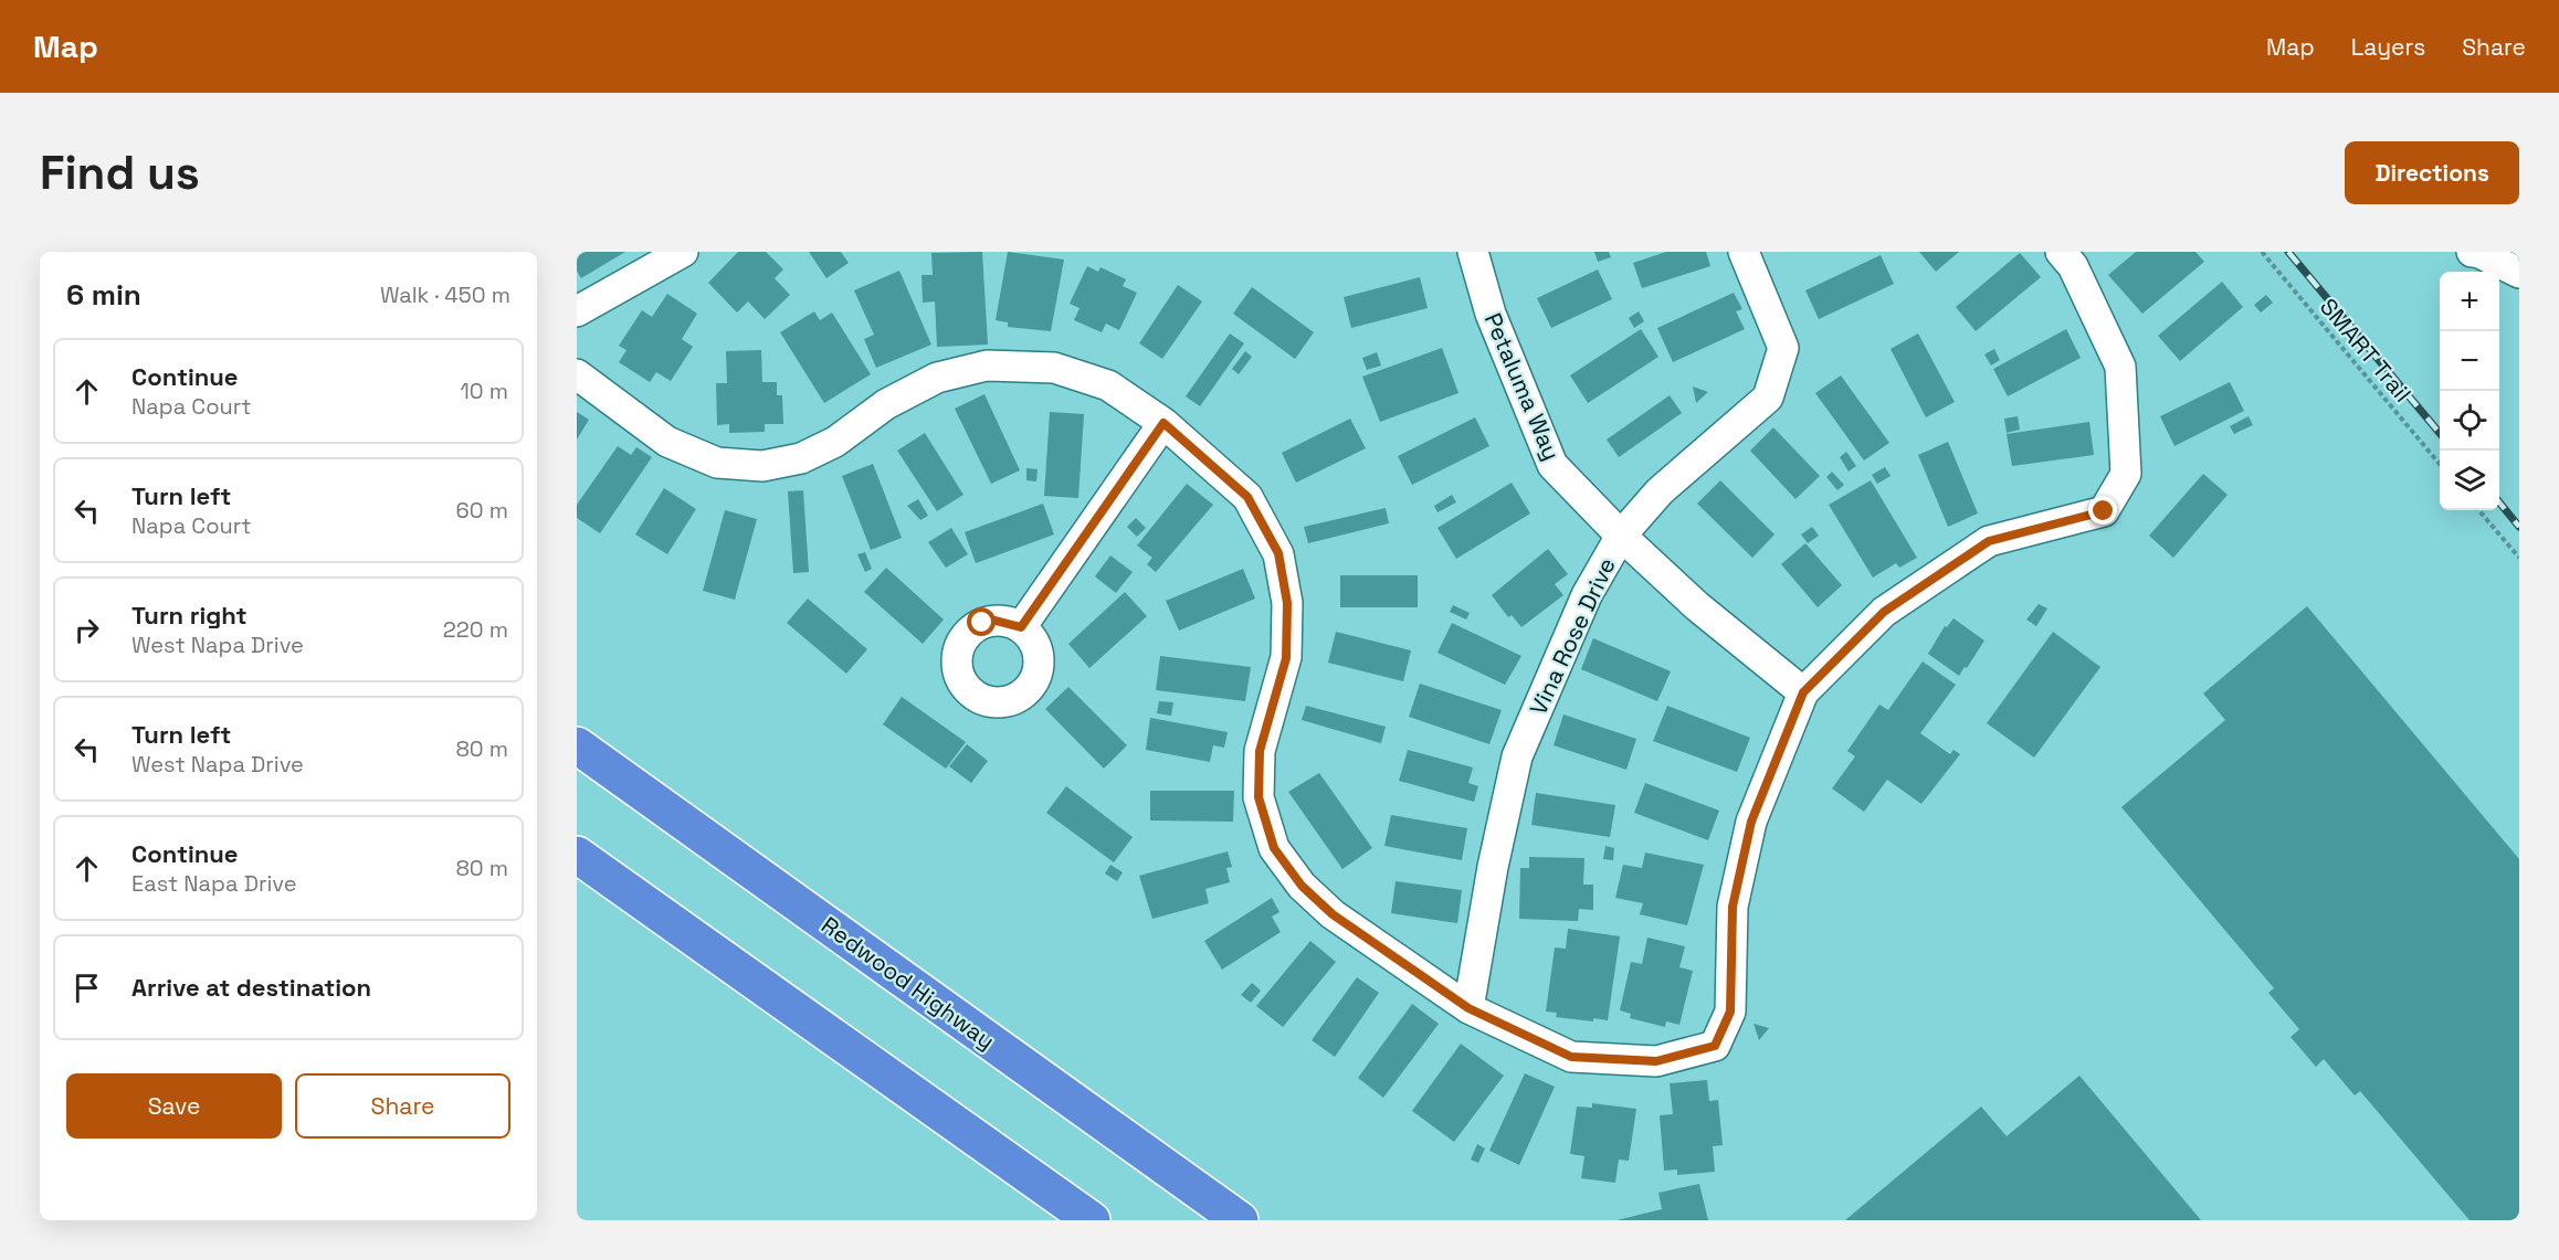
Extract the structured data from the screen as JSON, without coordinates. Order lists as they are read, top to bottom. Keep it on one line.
{"streets":{"highway":["Redwood Highway"],"street":["Petaluma Way","Vina Rose Drive"],"path":["SMART Trail"]},"crossings":[["Petaluma Way","Vina Rose Drive"]],"page":{"header":"Map","nav":["Map","Layers","Share"],"buttons":["Directions",["Save","Share"]],"title":"Find us","heading":["6 min","Walk · 450 m"],"map_buttons":["+","−"],"list":[["Continue","Napa Court","10 m"],["Turn left","Napa Court","60 m"],["Turn right","West Napa Drive","220 m"],["Turn left","West Napa Drive","80 m"],["Continue","East Napa Drive","80 m"],"Arrive at destination"]}}
